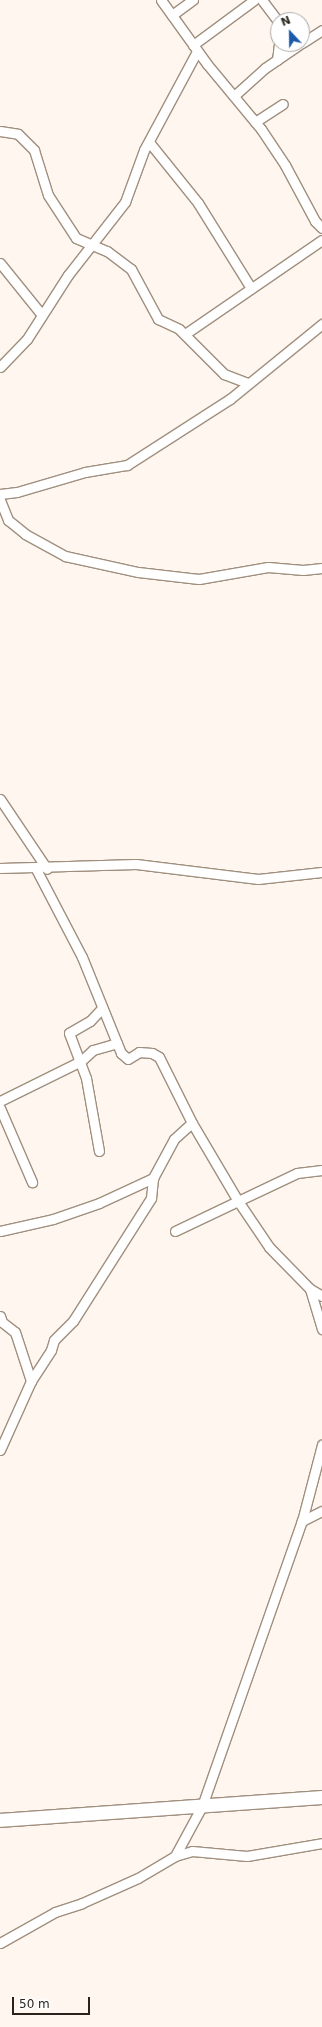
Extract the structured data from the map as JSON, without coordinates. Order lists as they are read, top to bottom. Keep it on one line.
{"scale_bar":"50 m","north":"top"}
